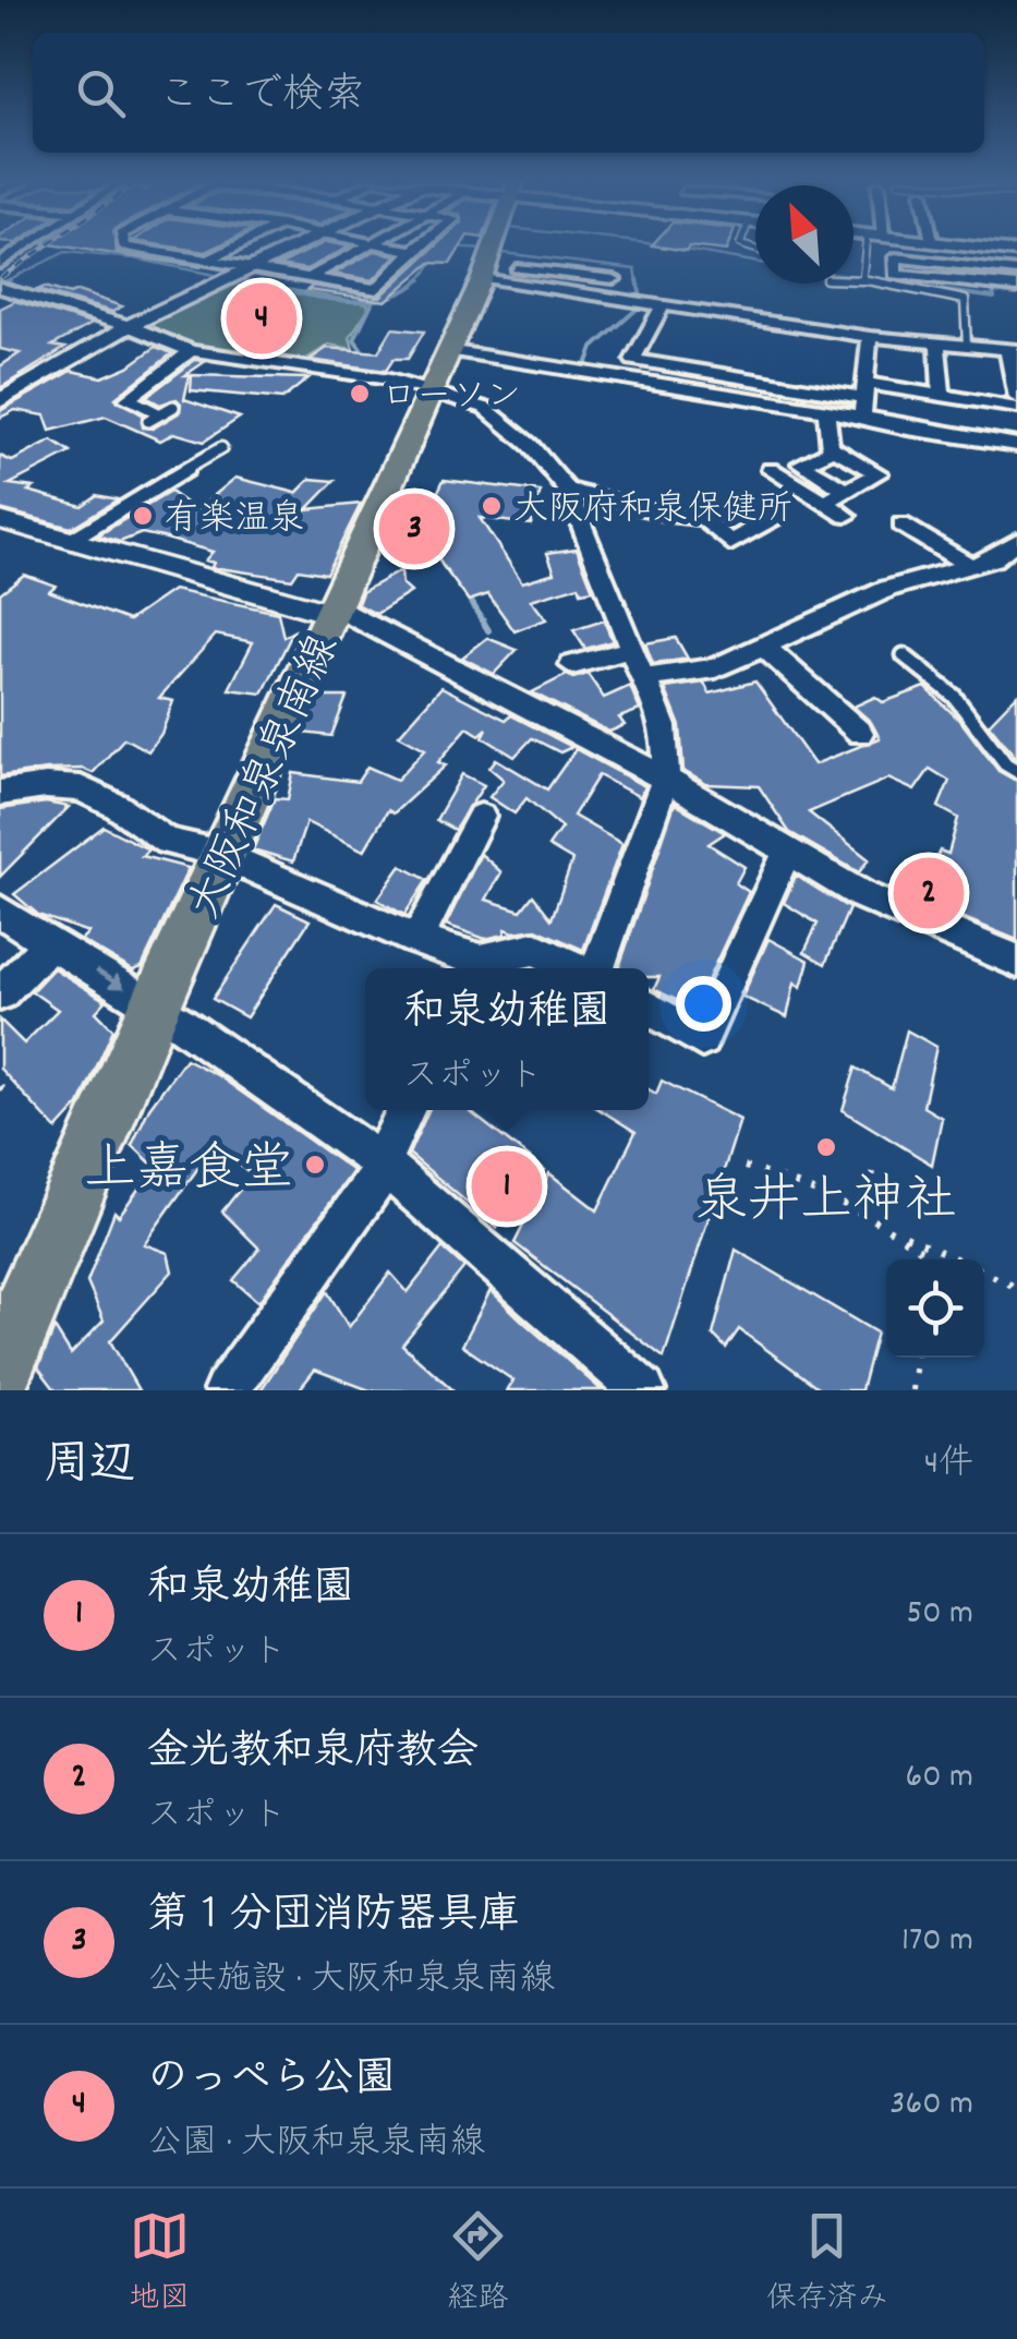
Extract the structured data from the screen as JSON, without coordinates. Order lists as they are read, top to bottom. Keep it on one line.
{"streets":{"main road":["大阪和泉泉南線"]},"places":["ローソン","大阪府和泉保健所","有楽温泉","泉井上神社","上嘉食堂"],"north":"top left","page":{"search":"ここで検索","pins":["4","3","2","1"],"popup":["和泉幼稚園","スポット"],"heading":["周辺","4件"],"list":[{"mark":"1","name":"和泉幼稚園","note":"スポット","value":"50 m"},{"mark":"2","name":"金光教和泉府教会","note":"スポット","value":"60 m"},{"mark":"3","name":"第１分団消防器具庫","note":"公共施設 · 大阪和泉泉南線","value":"170 m"},{"mark":"4","name":"のっぺら公園","note":"公園 · 大阪和泉泉南線","value":"360 m"}],"nav":["地図","経路","保存済み"]}}
